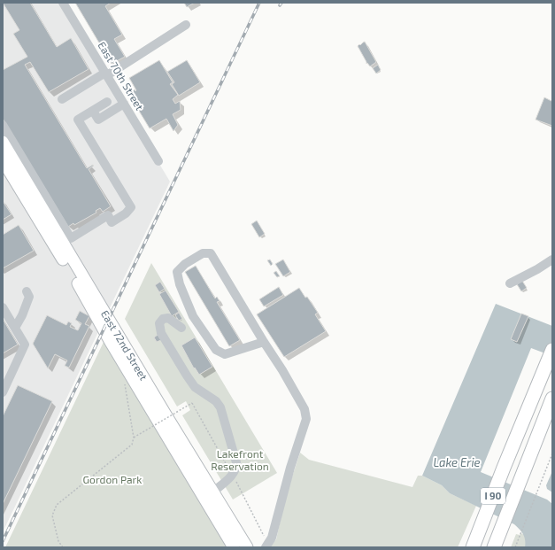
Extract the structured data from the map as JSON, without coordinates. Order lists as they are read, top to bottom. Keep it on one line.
{"streets":{"highway":["I 90"],"main road":["East 72nd Street"],"street":["East 70th Street"]},"water":["Lake Erie"],"parks":["Lakefront Reservation","Gordon Park"]}
